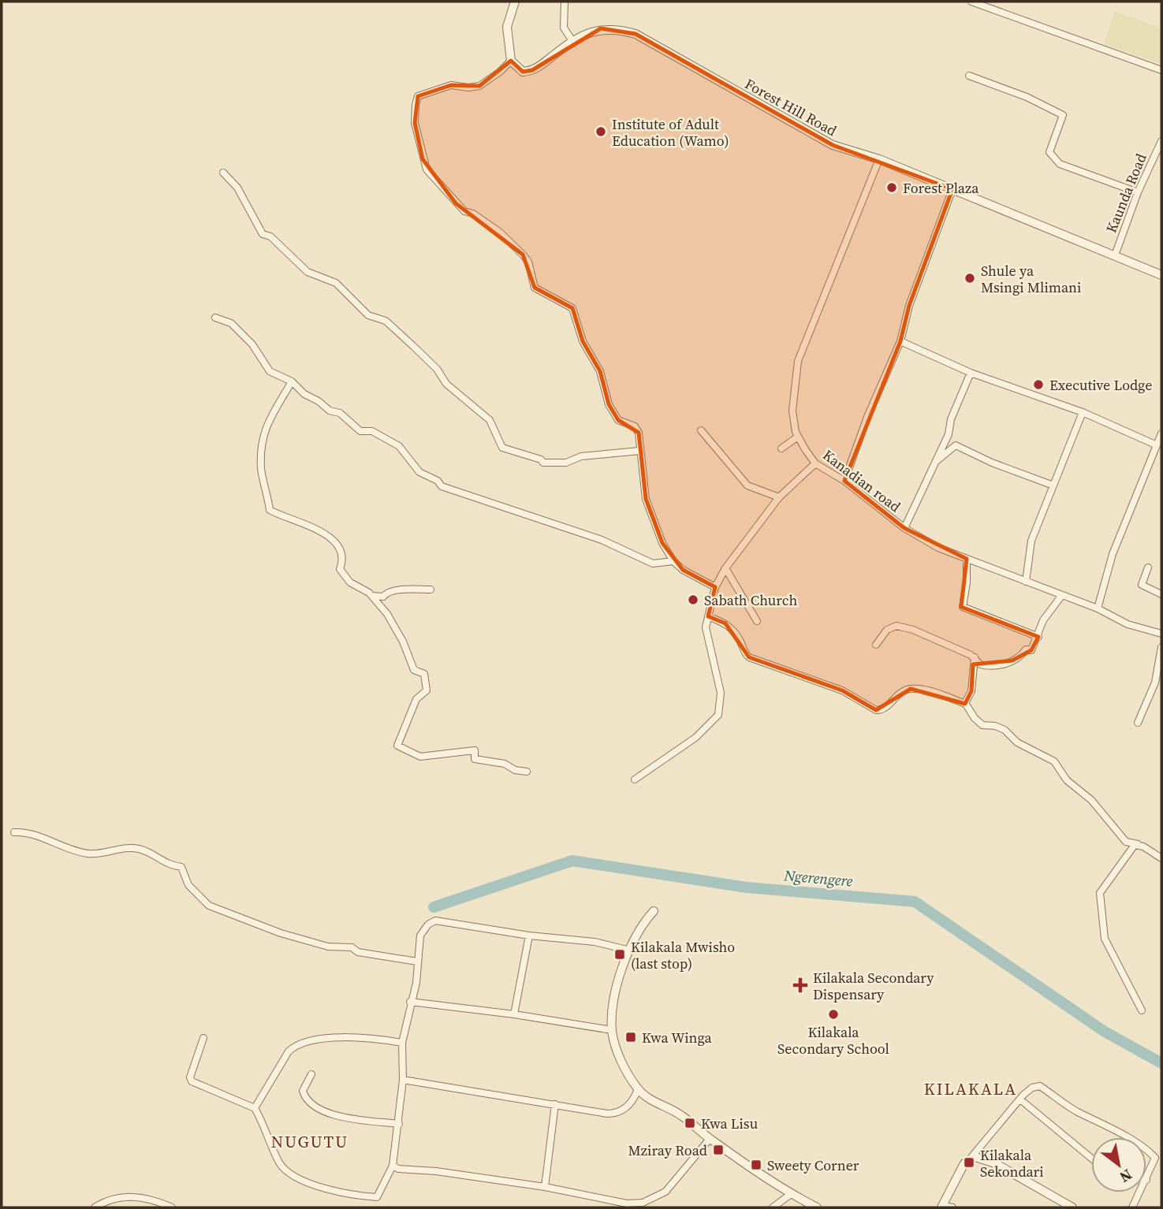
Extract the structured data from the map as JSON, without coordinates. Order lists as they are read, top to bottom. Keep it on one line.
{"streets":{"street":["Forest Hill Road","Kaunda Road","Kanadian road"]},"crossings":[["Forest Hill Road","Kaunda Road"],["Forest Hill Road","Kanadian road"]],"districts":["KILAKALA","NUGUTU"],"water":["Ngerengere"],"places":{"other":["Institute of Adult Education (Wamo)","Forest Plaza","Shule ya Msingi Mlimani","Executive Lodge","Sabath Church","Kilakala Secondary School"],"transit":["Kilakala Mwisho (last stop)","Kwa Winga","Kwa Lisu","Mziray Road","Kilakala Sekondari","Sweety Corner"],"health":["Kilakala Secondary Dispensary"]},"north":"bottom right"}
